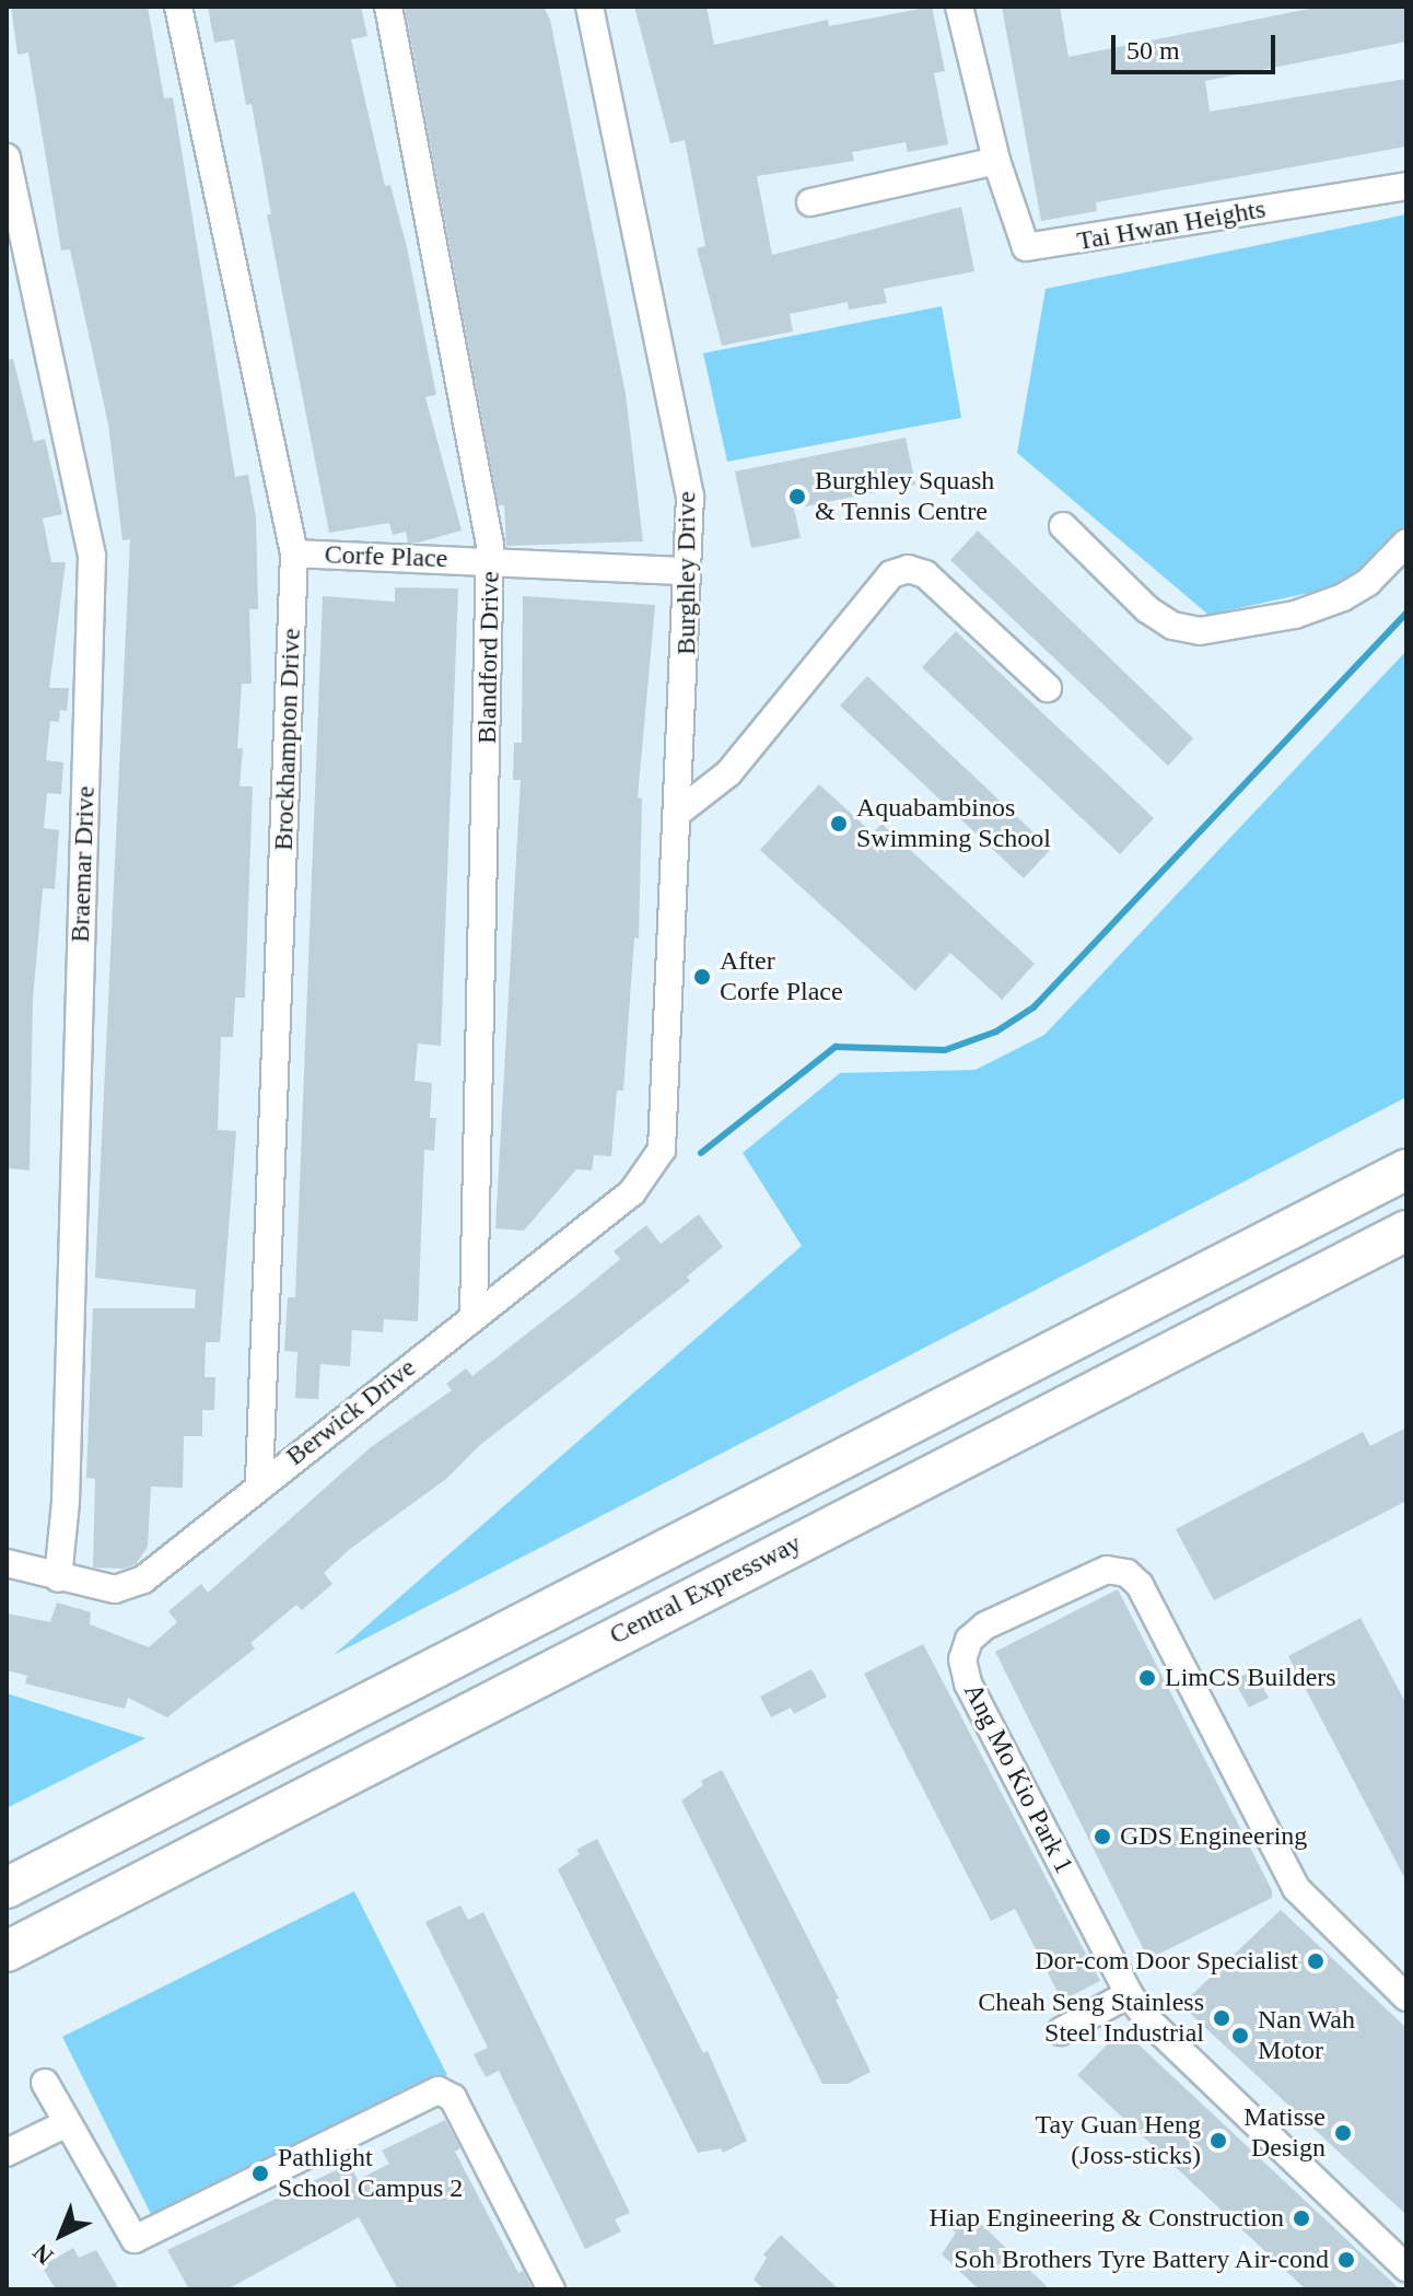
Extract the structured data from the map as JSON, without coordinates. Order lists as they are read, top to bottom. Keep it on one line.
{"streets":{"highway":["Central Expressway"],"street":["Tai Hwan Heights","Corfe Place","Burghley Drive","Blandford Drive","Brockhampton Drive","Braemar Drive","Berwick Drive","Ang Mo Kio Park 1"]},"crossings":[["Corfe Place","Burghley Drive"],["Corfe Place","Blandford Drive"],["Corfe Place","Brockhampton Drive"],["Burghley Drive","Berwick Drive"],["Blandford Drive","Berwick Drive"],["Brockhampton Drive","Berwick Drive"],["Braemar Drive","Berwick Drive"]],"places":["Burghley Squash & Tennis Centre","Aquabambinos Swimming School","After Corfe Place","LimCS Builders","GDS Engineering","Dor-com Door Specialist","Cheah Seng Stainless Steel Industrial","Nan Wah Motor","Matisse Design","Tay Guan Heng (Joss-sticks)","Pathlight School Campus 2","Hiap Engineering & Construction","Soh Brothers Tyre Battery Air-cond"],"scale_bar":"50 m","north":"bottom left"}
